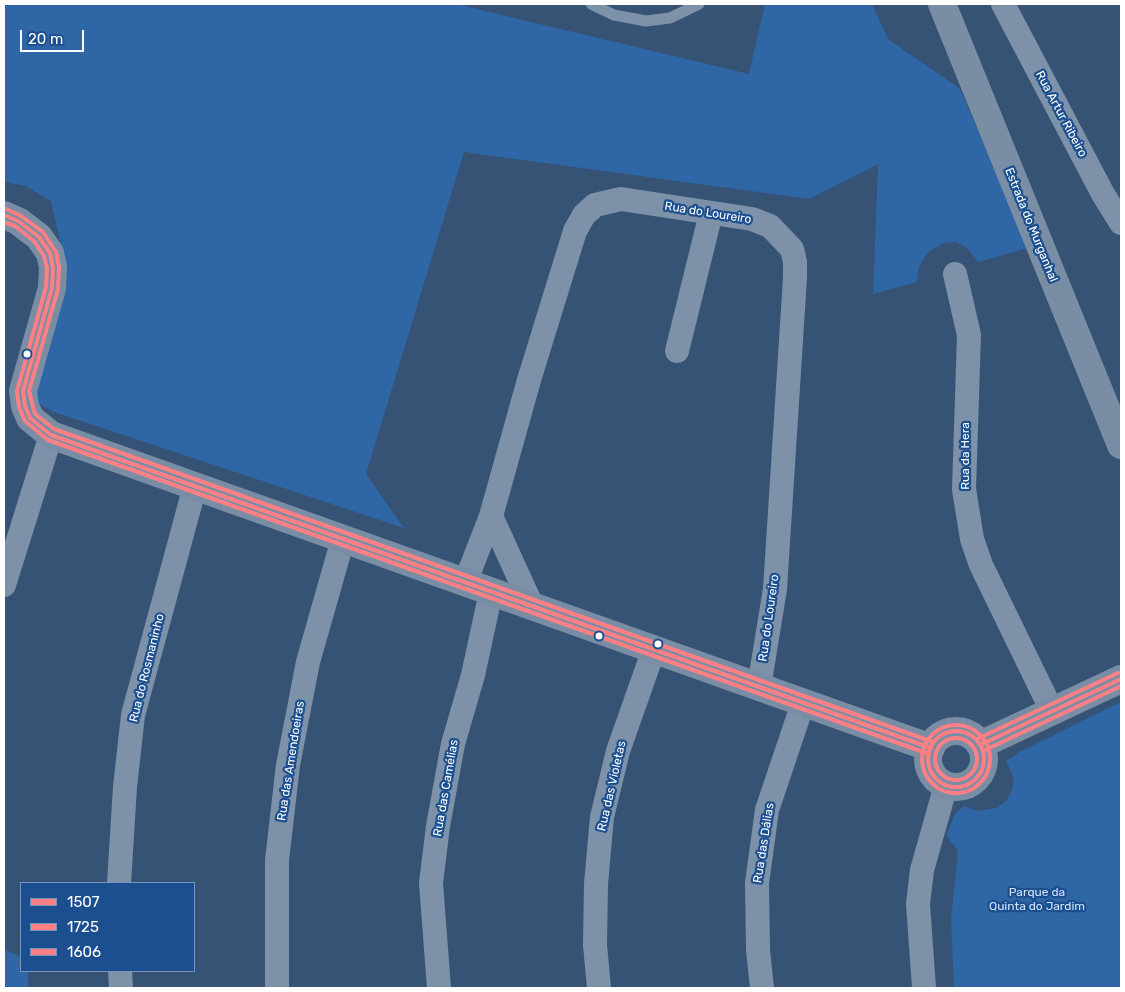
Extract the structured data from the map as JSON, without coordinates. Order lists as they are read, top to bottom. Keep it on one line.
{"streets":{"street":["Rua Artur Ribeiro","Rua do Loureiro","Estrada do Murganhal","Rua da Hera","Rua do Rosmaninho","Rua das Amendoeiras","Rua das Violetas","Rua das Camélias","Rua das Dálias"]},"parks":["Parque da Quinta do Jardim"],"lines":["transit line 1606","transit line 1507","transit line 1725"],"legend":["1507","1725","1606"],"scale_bar":"20 m"}
